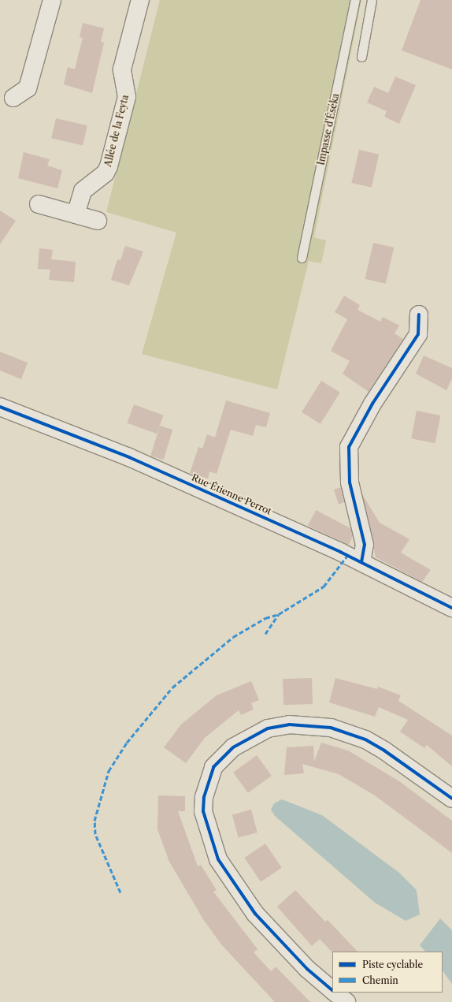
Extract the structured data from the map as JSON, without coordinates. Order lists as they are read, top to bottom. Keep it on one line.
{"streets":{"street":["Allée de la Feyta","Rue Étienne Perrot"],"lane":["Impasse d'Éséka"]},"legend":["Piste cyclable","Chemin"]}
